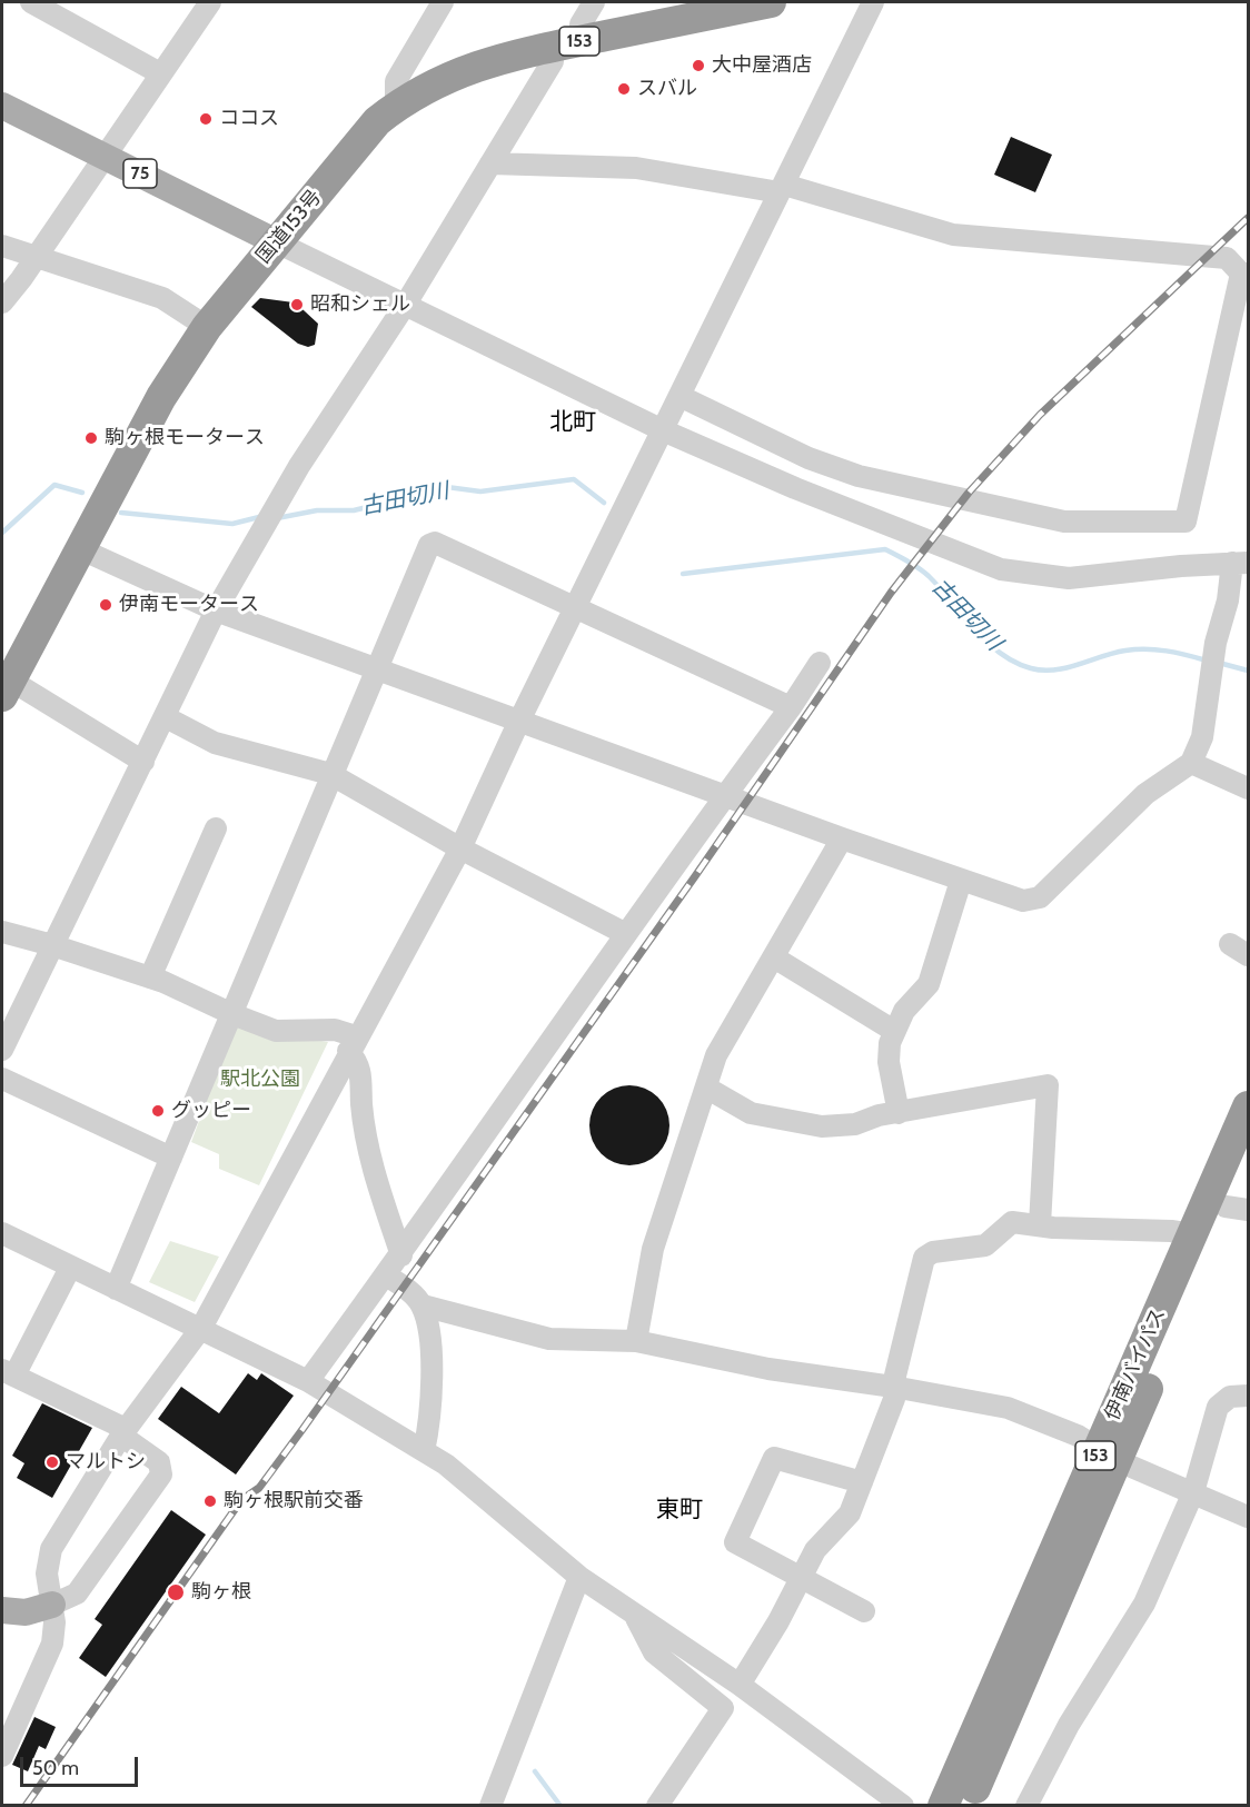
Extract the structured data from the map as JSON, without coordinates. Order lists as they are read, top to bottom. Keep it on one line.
{"streets":{"highway":["153","国道153号","伊南バイパス"],"main road":["75"]},"crossings":[["75","国道153号"]],"districts":["北町","東町"],"water":["古田切川"],"parks":["駅北公園"],"places":["大中屋酒店","スバル","ココス","昭和シェル","駒ヶ根モータース","伊南モータース","グッピー","マルトシ","駒ヶ根駅前交番","駒ヶ根"],"scale_bar":"50 m"}
